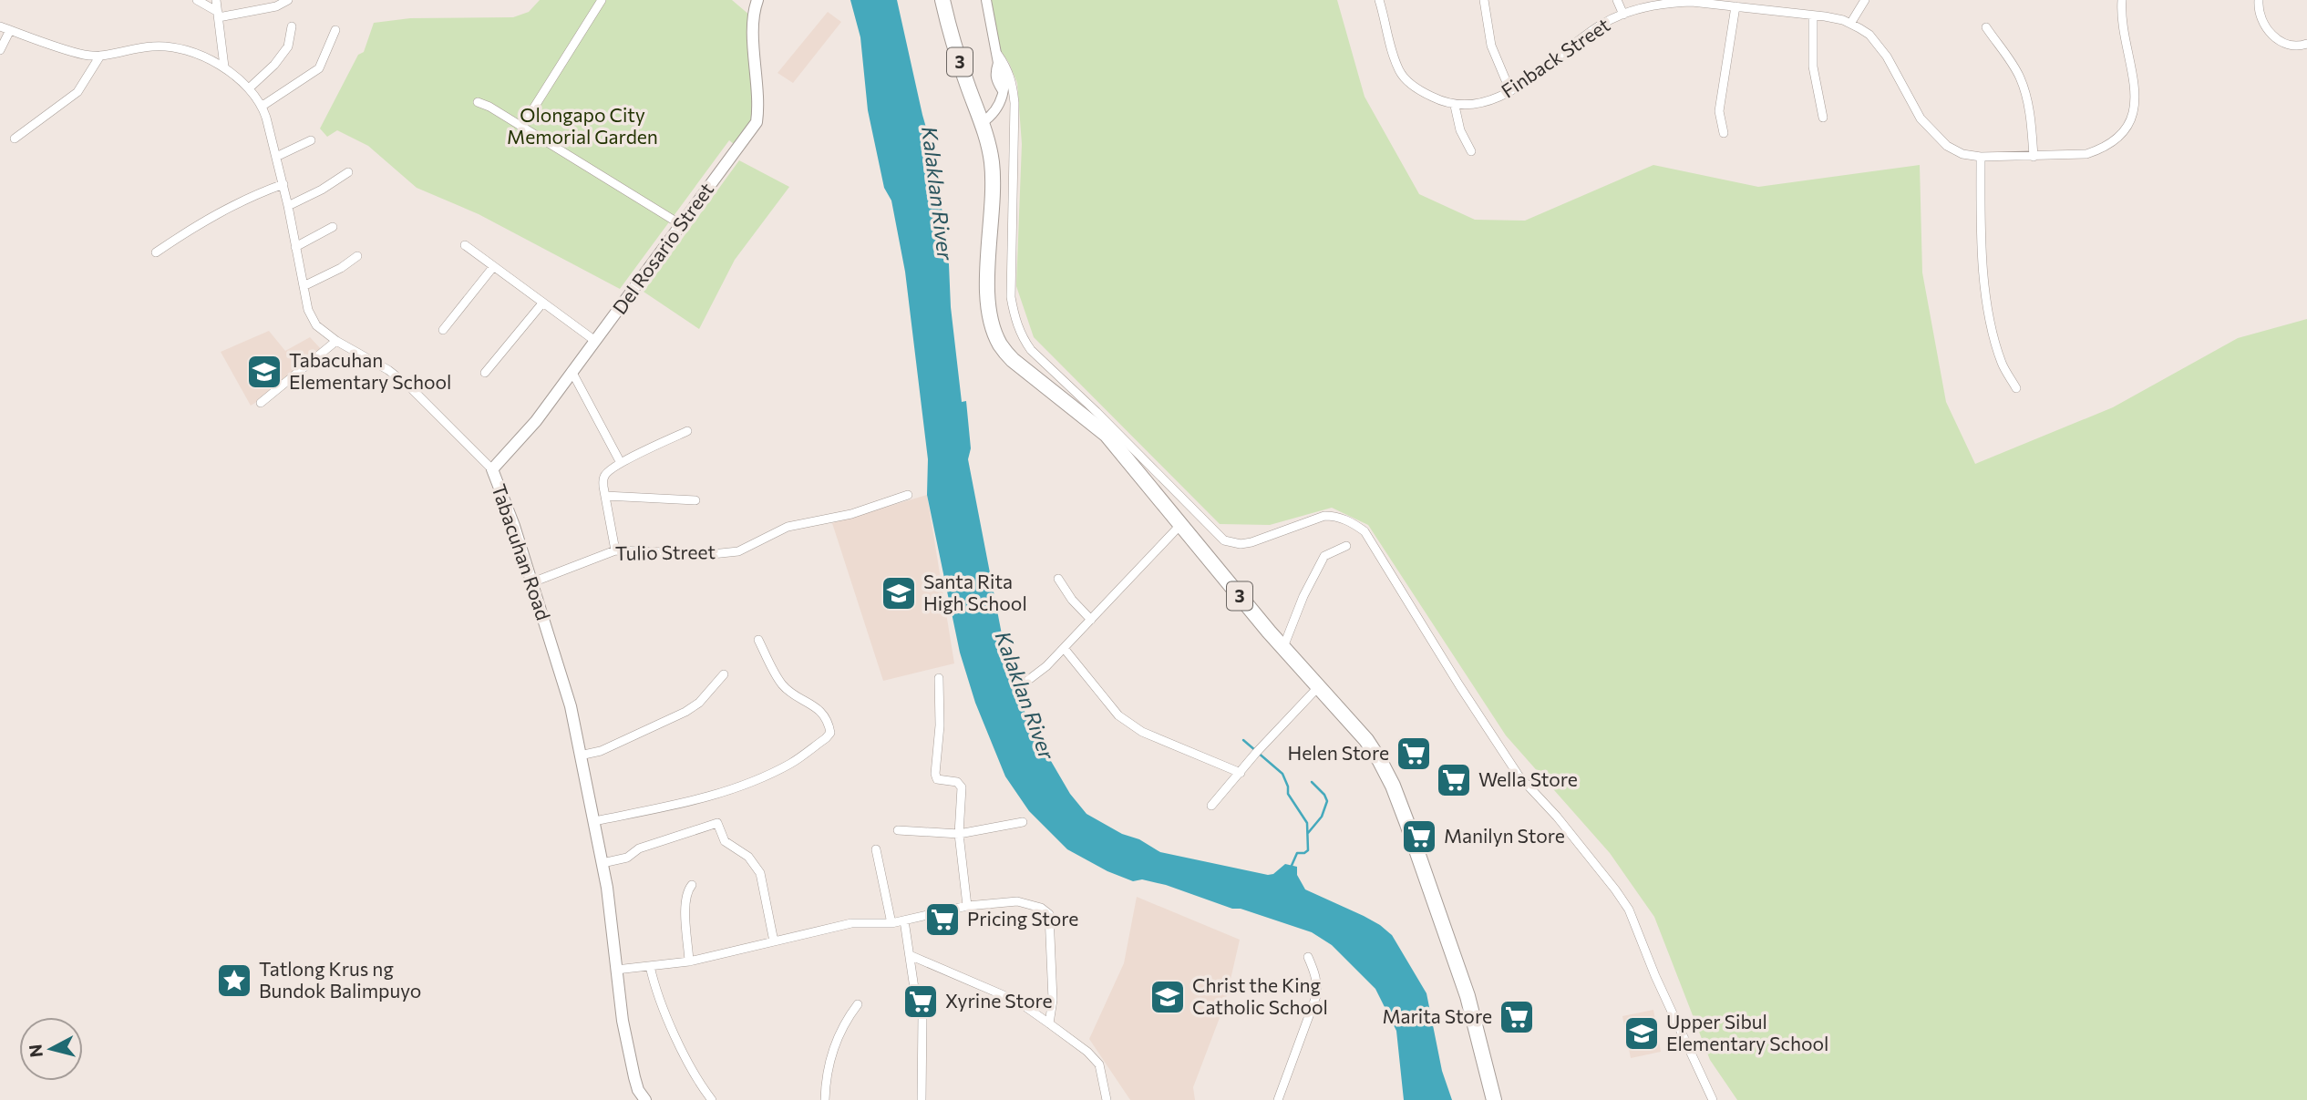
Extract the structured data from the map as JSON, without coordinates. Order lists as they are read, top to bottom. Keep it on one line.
{"streets":{"highway":["3"],"main road":["Del Rosario Street","Tabacuhan Road"],"street":["Finback Street","Tulio Street"]},"crossings":[["Del Rosario Street","Tabacuhan Road"],["Tabacuhan Road","Tulio Street"]],"water":["Kalaklan River"],"parks":["Olongapo City Memorial Garden"],"places":{"school or university":["Tabacuhan Elementary School","Santa Rita High School","Christ the King Catholic School","Upper Sibul Elementary School"],"supermarket":["Helen Store","Wella Store","Manilyn Store","Pricing Store","Xyrine Store","Marita Store"],"place":["Tatlong Krus ng Bundok Balimpuyo"]},"north":"left"}
